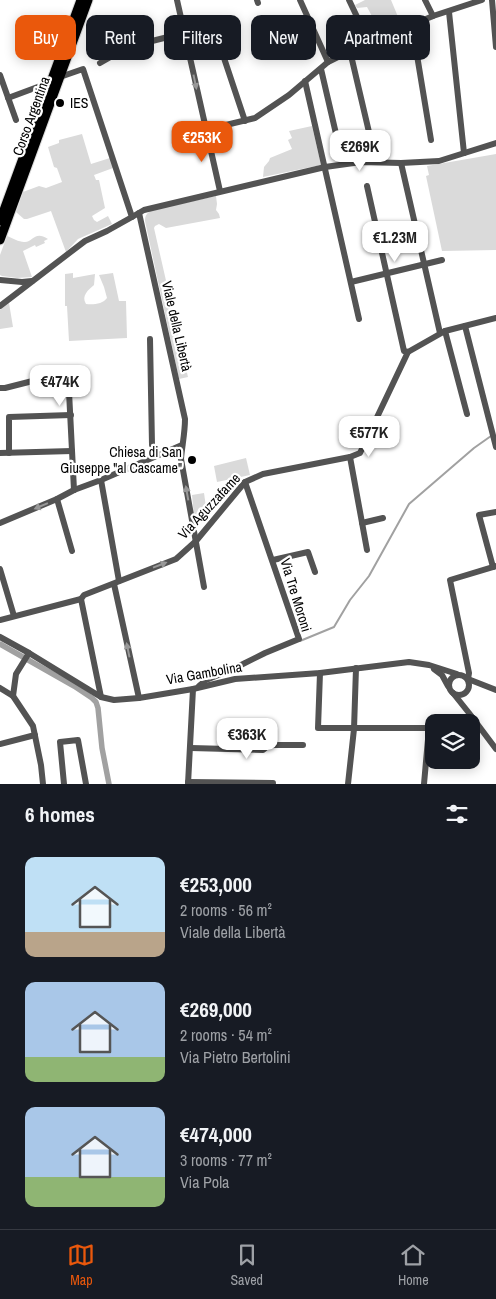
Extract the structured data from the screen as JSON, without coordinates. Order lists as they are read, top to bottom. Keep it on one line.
{"streets":{"main road":["Corso Argentina"],"street":["Viale della Libertà","Via Aguzzafame","Via Tre Moroni","Via Gambolina"]},"crossings":[["Viale della Libertà","Via Aguzzafame"],["Via Aguzzafame","Via Tre Moroni"],["Via Tre Moroni","Via Gambolina"]],"places":["IES","Chiesa di San Giuseppe \"al Cascame\""],"page":{"chip":["Buy","Rent","Filters","New","Apartment"],"price":["€253K","€269K","€1.23M","€474K","€577K","€363K"],"heading":"6 homes","list":[{"name":"€253,000","note":"2 rooms · 56 m² · Viale della Libertà"},{"name":"€269,000","note":"2 rooms · 54 m² · Via Pietro Bertolini"},{"name":"€474,000","note":"3 rooms · 77 m² · Via Pola"}],"tabs":["Map","Saved","Home"]}}
